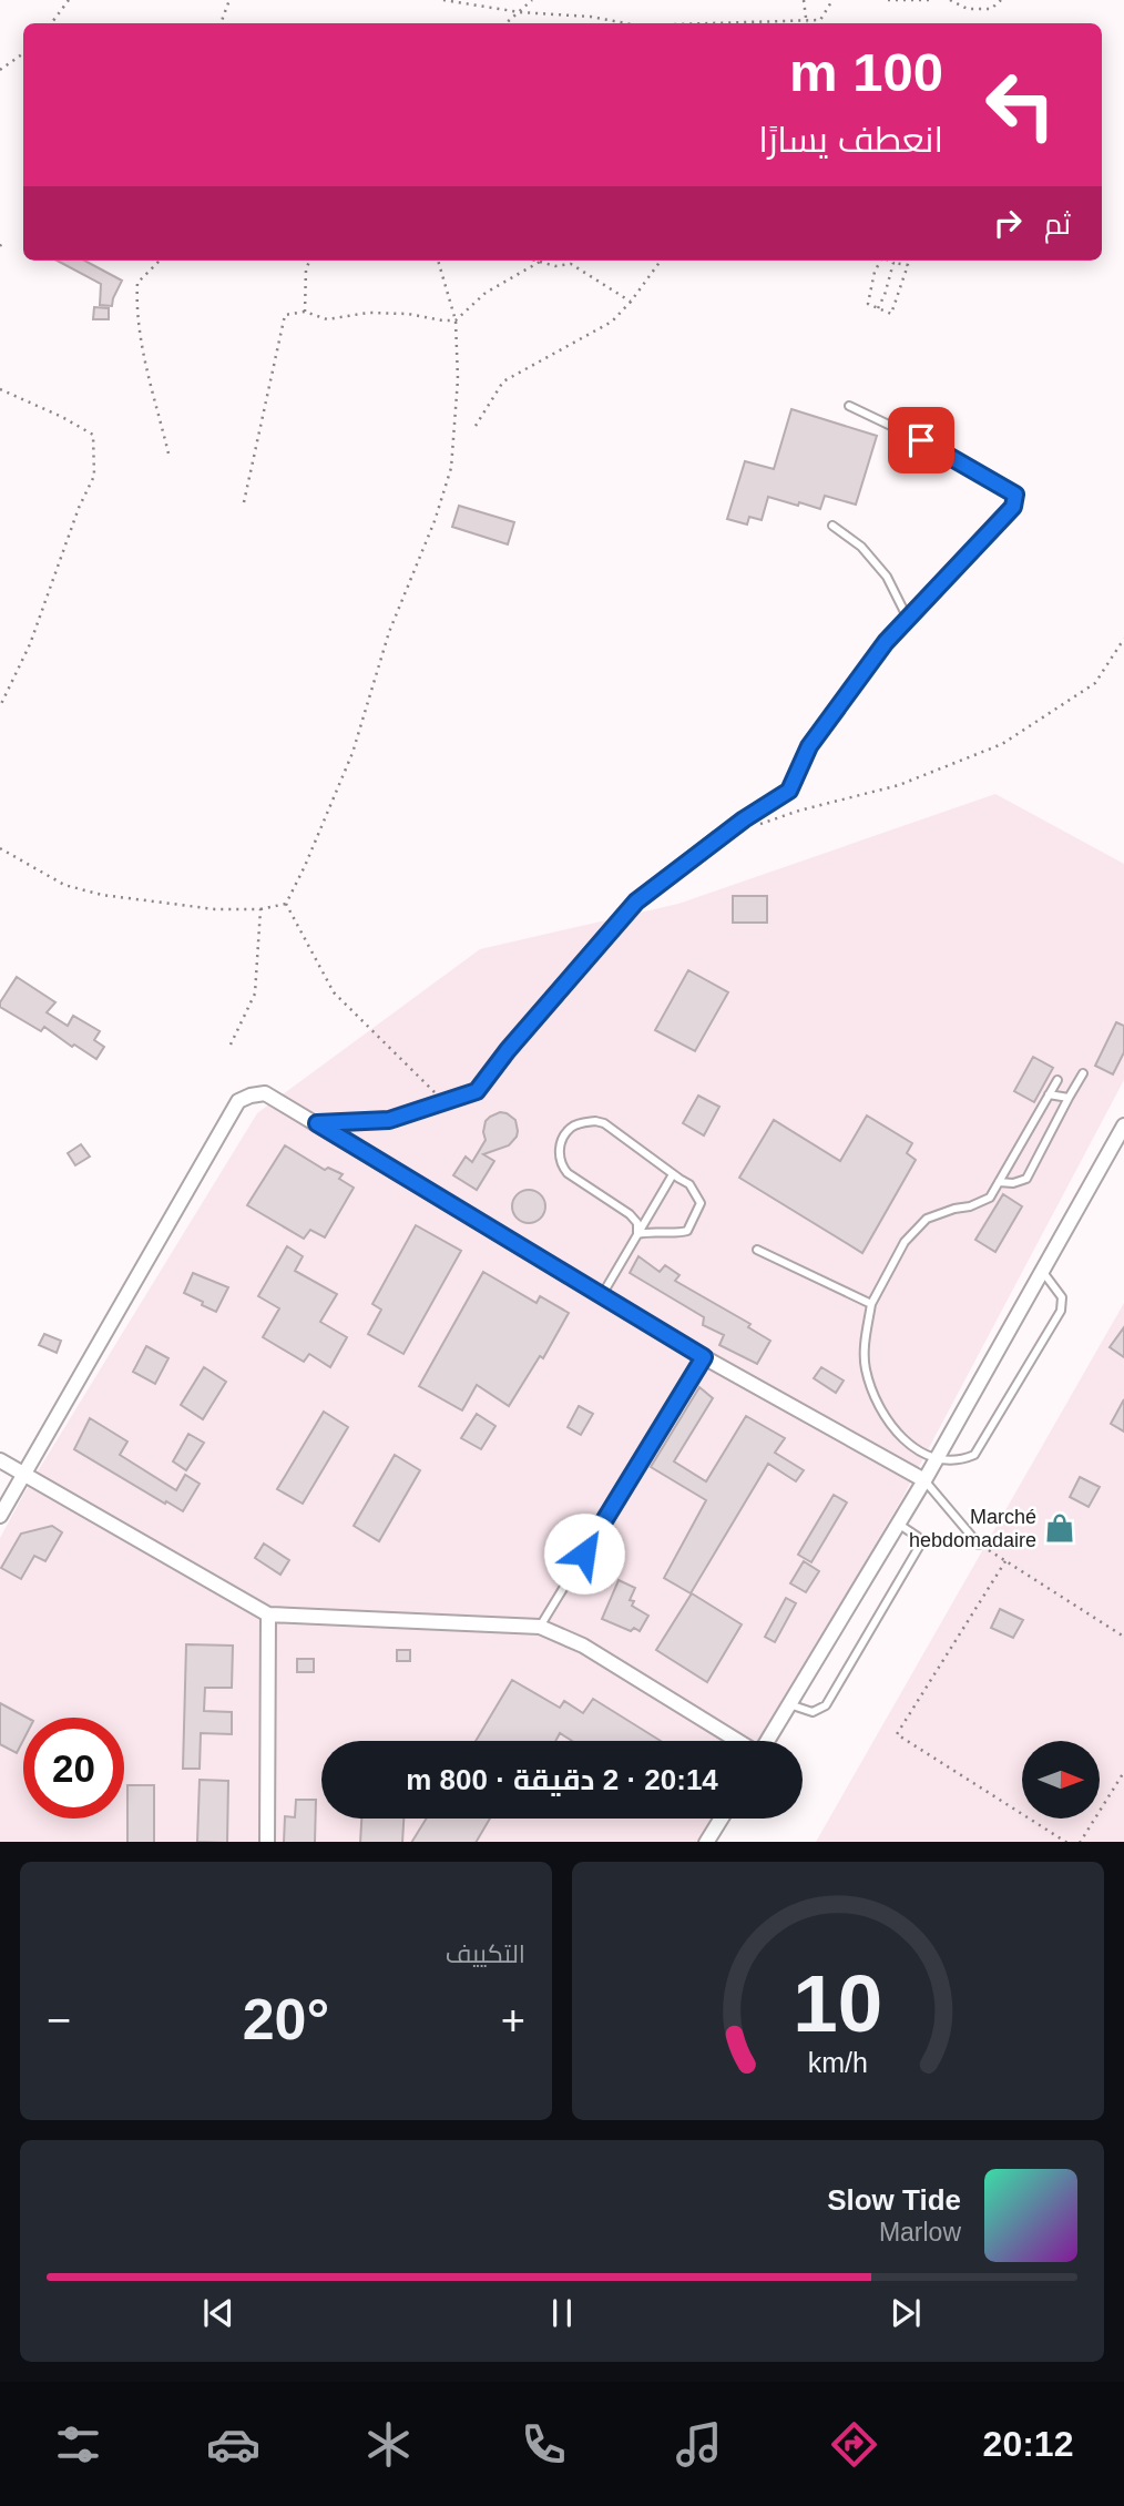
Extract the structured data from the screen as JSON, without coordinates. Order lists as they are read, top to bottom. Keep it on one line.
{"places":{"shop":["Marché hebdomadaire"]},"north":"right","page":{"turn":["100 m","انعطف يسارًا"],"then":"ثم","limit":"20","trip":"20:14 · 2 دقيقة · 800 m","tile":"التكييف","heat":["−","20°","+"],"song":["Slow Tide","Marlow"],"tabs":"20:12","gauge":["10","km/h"]}}
